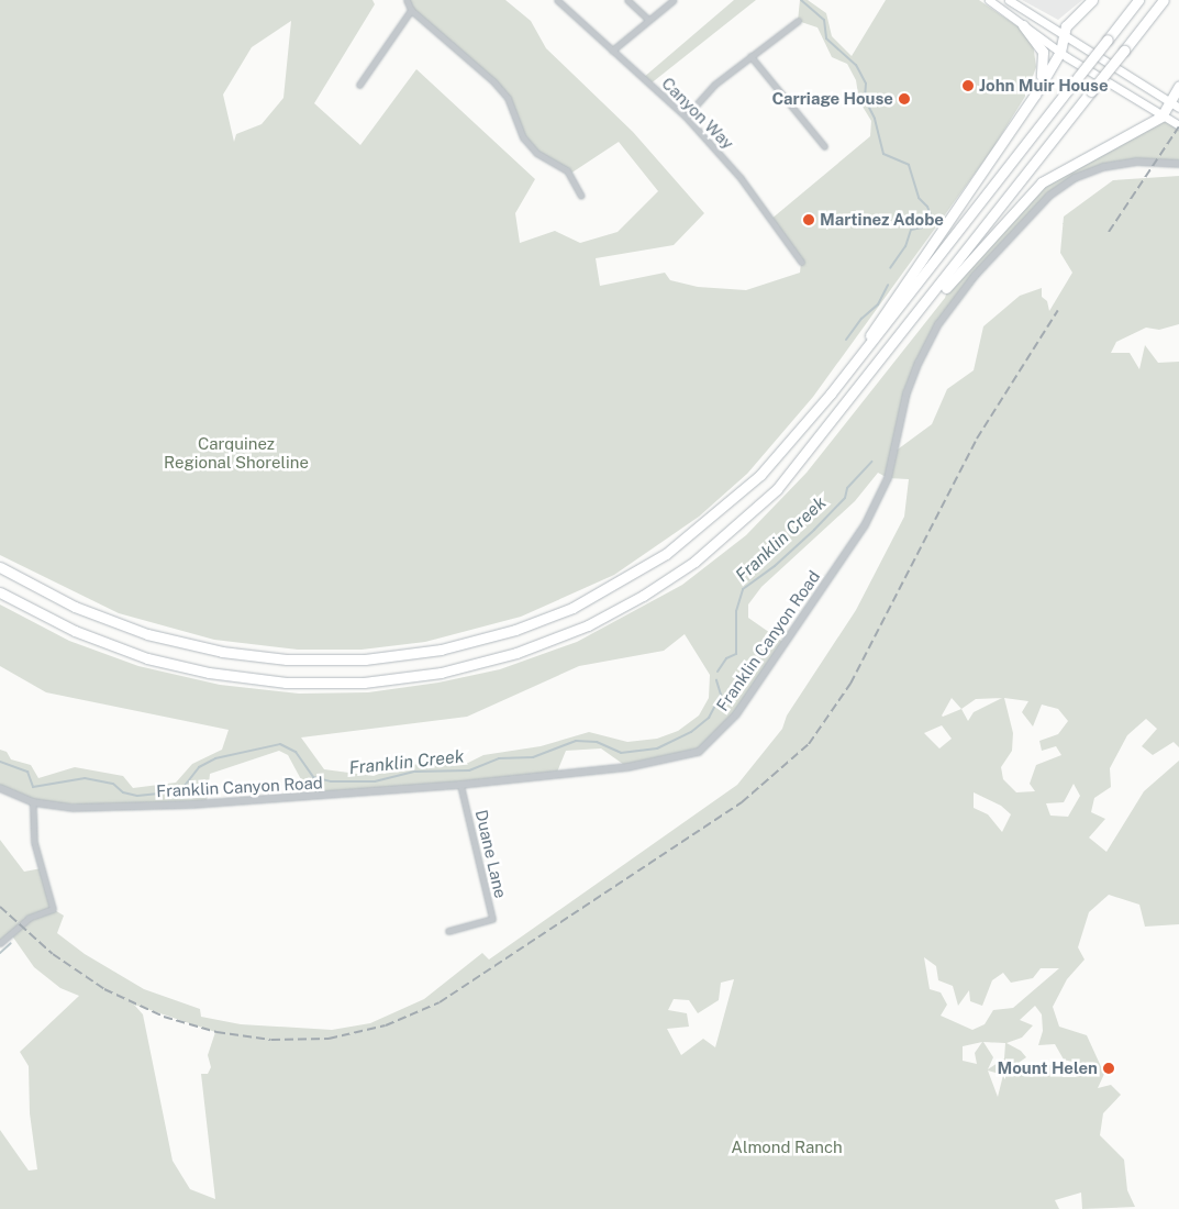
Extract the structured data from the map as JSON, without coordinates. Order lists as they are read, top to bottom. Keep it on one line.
{"streets":{"street":["Canyon Way","Franklin Canyon Road","Duane Lane"]},"crossings":[["Franklin Canyon Road","Duane Lane"]],"water":["Franklin Creek"],"parks":["Carquinez Regional Shoreline","Almond Ranch"],"places":["John Muir House","Carriage House","Martinez Adobe","Mount Helen"]}
